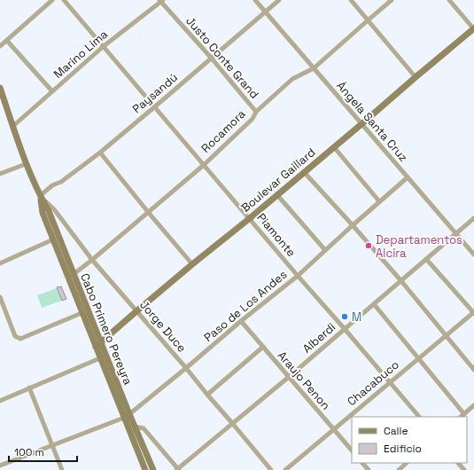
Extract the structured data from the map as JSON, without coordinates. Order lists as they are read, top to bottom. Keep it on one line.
{"streets":{"street":["Marino Lima","Justo Conte Grand","Paysandú","Ángela Santa Cruz","Rocamora","Boulevar Gaillard","Piamonte","Paso de Los Andes","Jorge Duce","Cabo Primero Pereyra","Alberdi","Araujo Penon","Chacabuco"]},"crossings":[["Marino Lima","Justo Conte Grand"],["Marino Lima","Piamonte"],["Marino Lima","Cabo Primero Pereyra"],["Justo Conte Grand","Paysandú"],["Justo Conte Grand","Rocamora"],["Paysandú","Ángela Santa Cruz"],["Paysandú","Piamonte"],["Paysandú","Jorge Duce"],["Paysandú","Cabo Primero Pereyra"],["Ángela Santa Cruz","Rocamora"],["Ángela Santa Cruz","Boulevar Gaillard"],["Ángela Santa Cruz","Paso de Los Andes"],["Ángela Santa Cruz","Alberdi"],["Rocamora","Piamonte"],["Rocamora","Jorge Duce"],["Rocamora","Cabo Primero Pereyra"],["Boulevar Gaillard","Piamonte"],["Boulevar Gaillard","Jorge Duce"],["Boulevar Gaillard","Cabo Primero Pereyra"],["Piamonte","Paso de Los Andes"],["Piamonte","Alberdi"],["Piamonte","Chacabuco"],["Paso de Los Andes","Jorge Duce"],["Paso de Los Andes","Cabo Primero Pereyra"],["Paso de Los Andes","Araujo Penon"],["Jorge Duce","Cabo Primero Pereyra"],["Jorge Duce","Alberdi"],["Alberdi","Araujo Penon"],["Araujo Penon","Chacabuco"]],"places":["Departamentos Alcira","M"],"legend":["Calle","Edificio"],"scale_bar":"100 m"}
